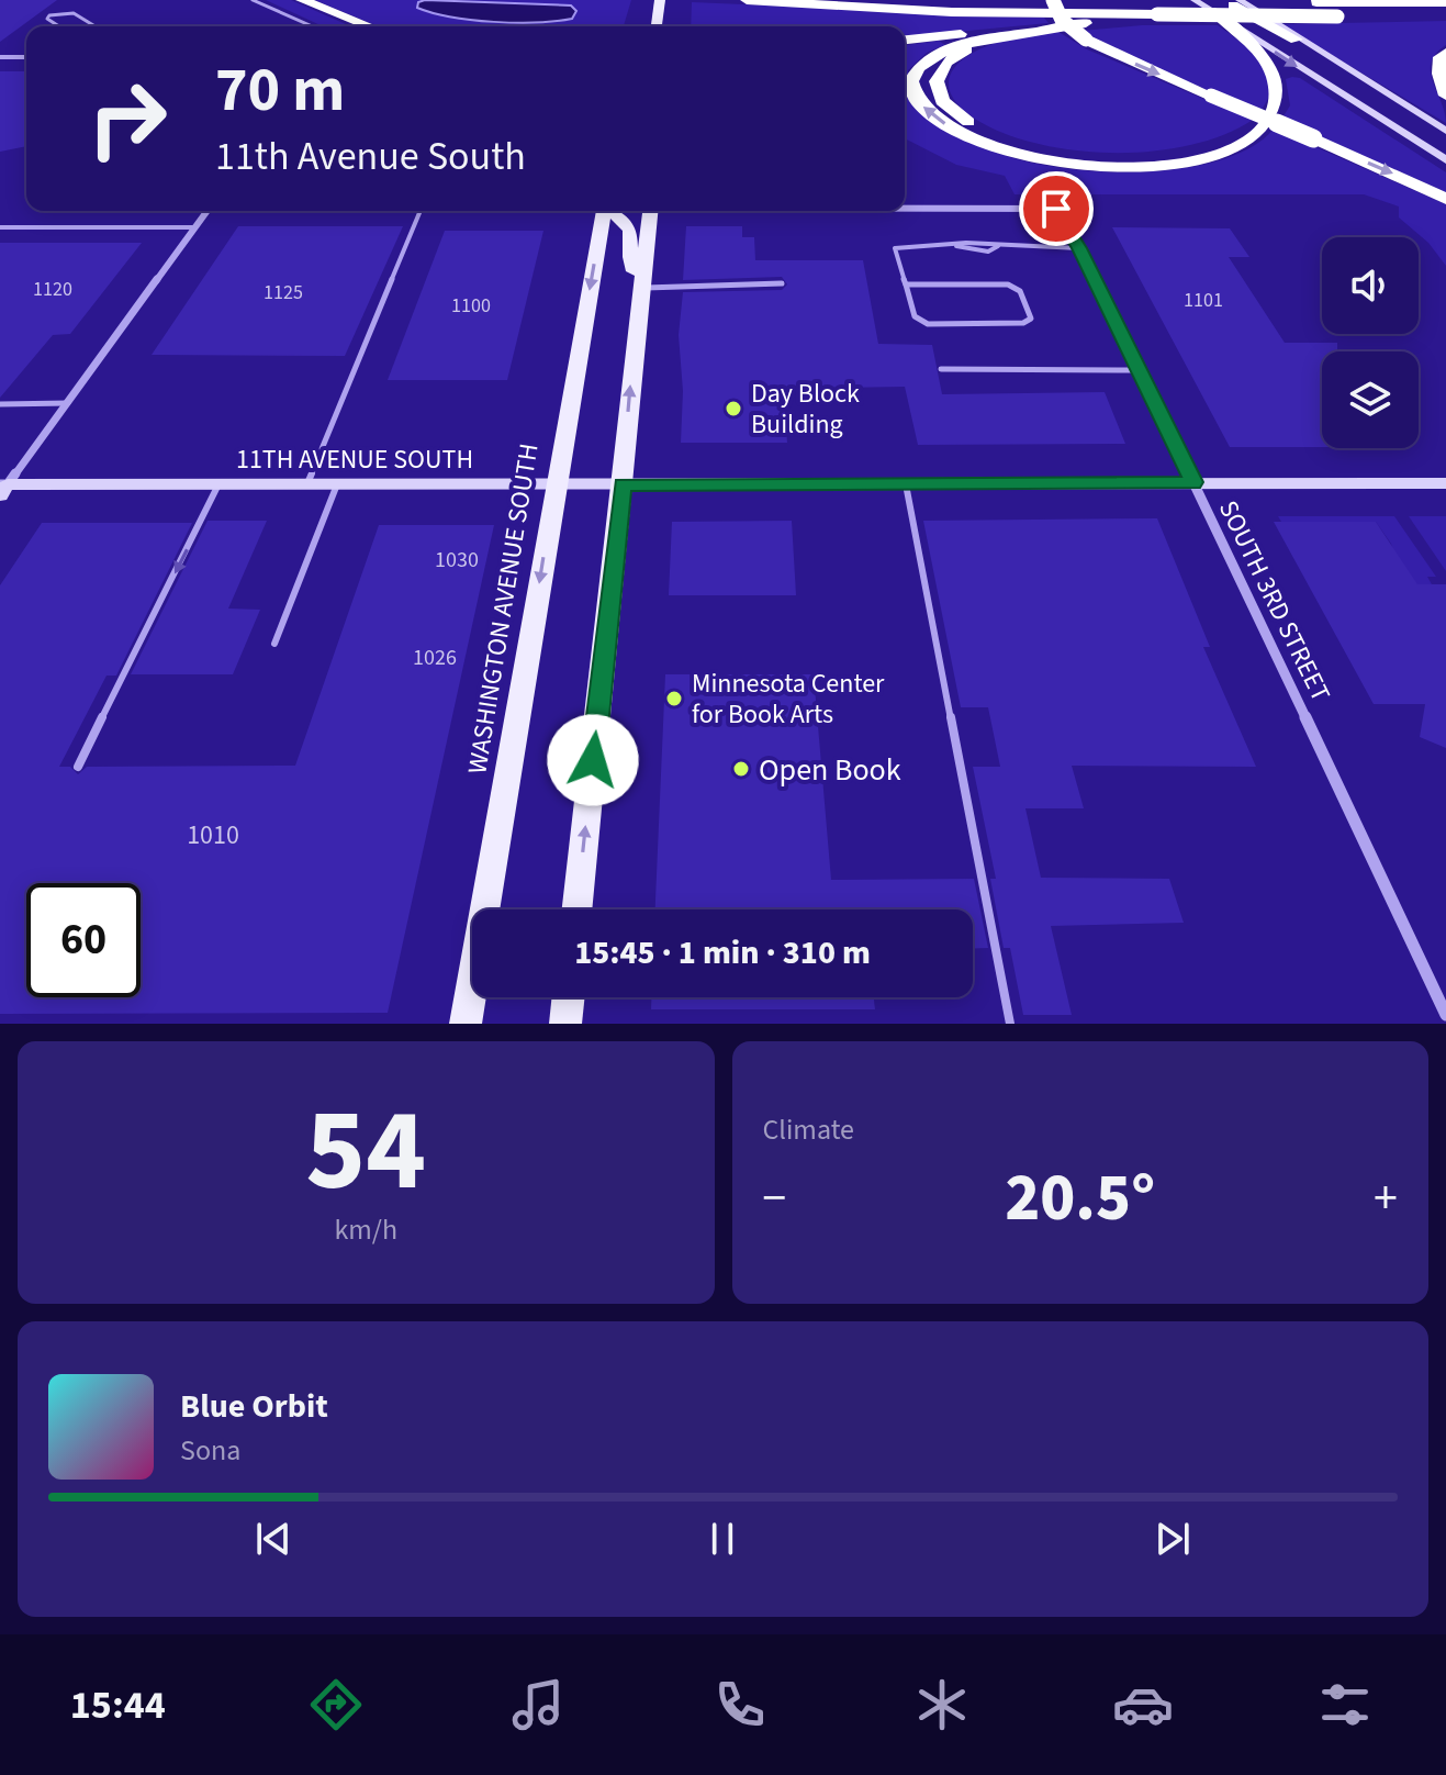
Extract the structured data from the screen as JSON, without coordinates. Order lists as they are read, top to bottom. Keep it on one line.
{"streets":{"main road":["WASHINGTON AVENUE SOUTH"],"street":["11TH AVENUE SOUTH","SOUTH 3RD STREET"]},"crossings":[["11TH AVENUE SOUTH","SOUTH 3RD STREET"],["11TH AVENUE SOUTH","WASHINGTON AVENUE SOUTH"]],"places":["Day Block Building","Minnesota Center for Book Arts","Open Book"],"house_numbers":["1120","1125","1101","1100","1030","1026","1010"],"page":{"turn":["70 m","11th Avenue South"],"limit":"60","trip":"15:45 · 1 min · 310 m","tile":[["54","km/h"],"Climate"],"heat":["−","20.5°","+"],"song":["Blue Orbit","Sona"],"tabs":"15:44"}}
